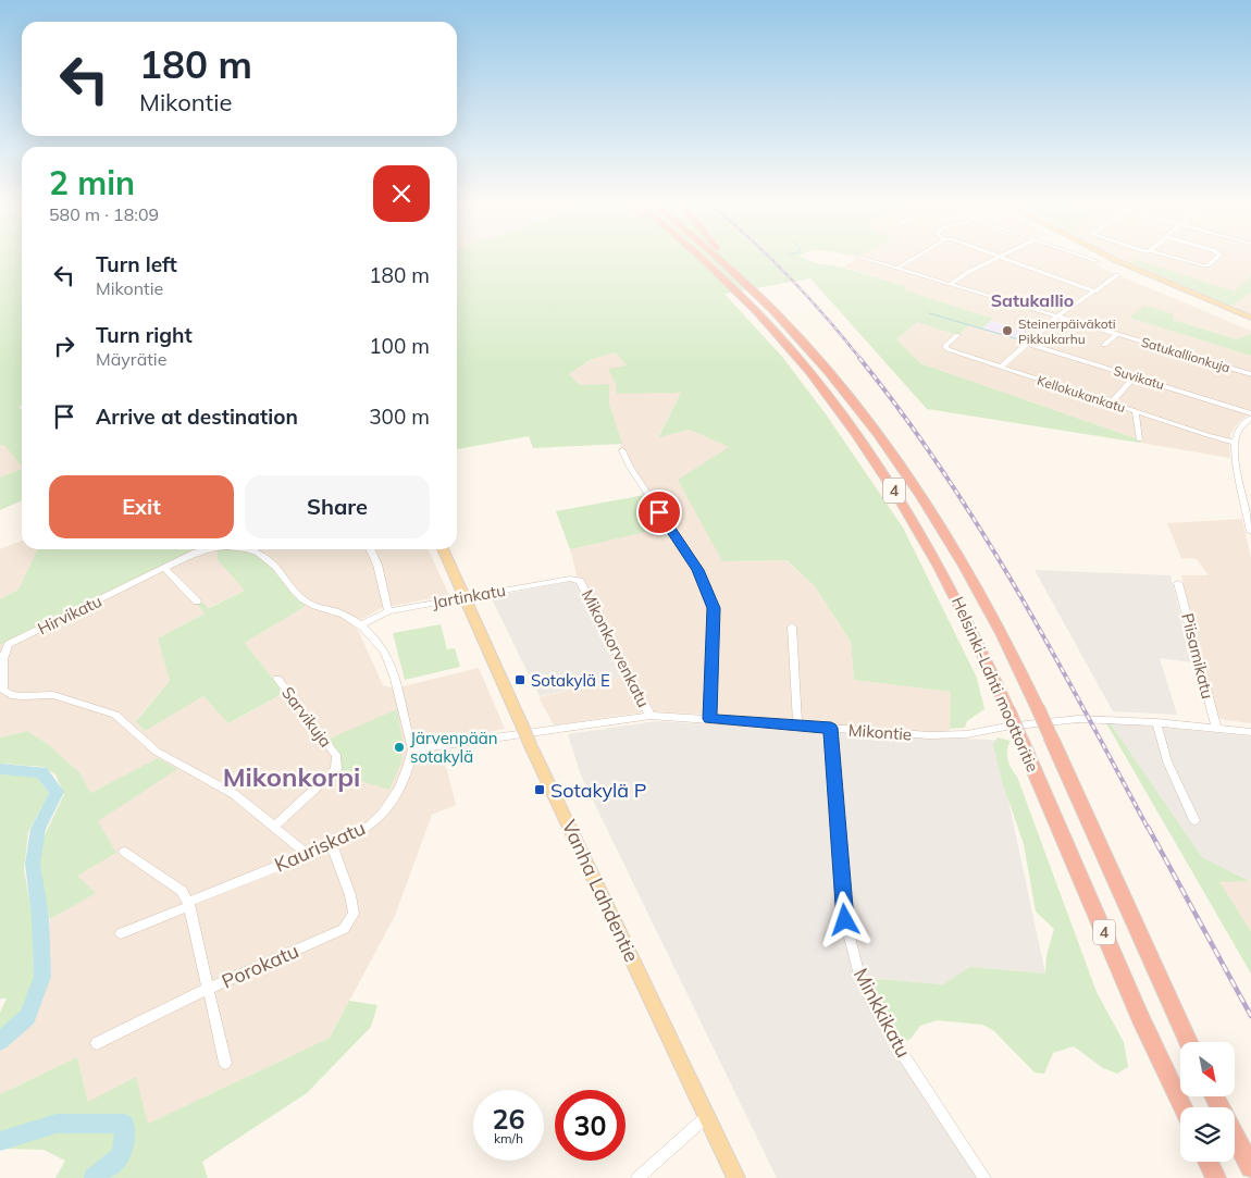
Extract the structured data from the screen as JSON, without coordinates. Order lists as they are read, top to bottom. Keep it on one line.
{"streets":{"highway":["4","Helsinki-Lahti moottoritie"],"main road":["Vanha Lahdentie"],"street":["Satukallionkuja","Suvikatu","Kellokukankatu","Jartinkatu","Hirvikatu","Mikonkorvenkatu","Piisamikatu","Sarvikuja","Mikontie","Kauriskatu","Porokatu","Minkkikatu"]},"crossings":[["4","Helsinki-Lahti moottoritie"],["Jartinkatu","Hirvikatu"],["Jartinkatu","Mikonkorvenkatu"],["Jartinkatu","Vanha Lahdentie"],["Hirvikatu","Sarvikuja"],["Hirvikatu","Mikontie"],["Hirvikatu","Kauriskatu"],["Mikonkorvenkatu","Mikontie"],["Piisamikatu","Mikontie"],["Mikontie","Kauriskatu"],["Mikontie","Minkkikatu"],["Kauriskatu","Porokatu"]],"districts":["Satukallio","Mikonkorpi"],"places":{"other":["Steinerpäiväkoti Pikkukarhu","Järvenpään sotakylä"],"transit":["Sotakylä E","Sotakylä P"]},"north":"bottom right","page":{"turn":["180 m","Mikontie"],"heading":["2 min","580 m · 18:09"],"list":[{"name":"Turn left","note":"Mikontie","value":"180 m"},{"name":"Turn right","note":"Mäyrätie","value":"100 m"},{"name":"Arrive at destination","value":"300 m"}],"buttons":["Exit","Share"],"speed":"26 km/h","limit":"30"}}
